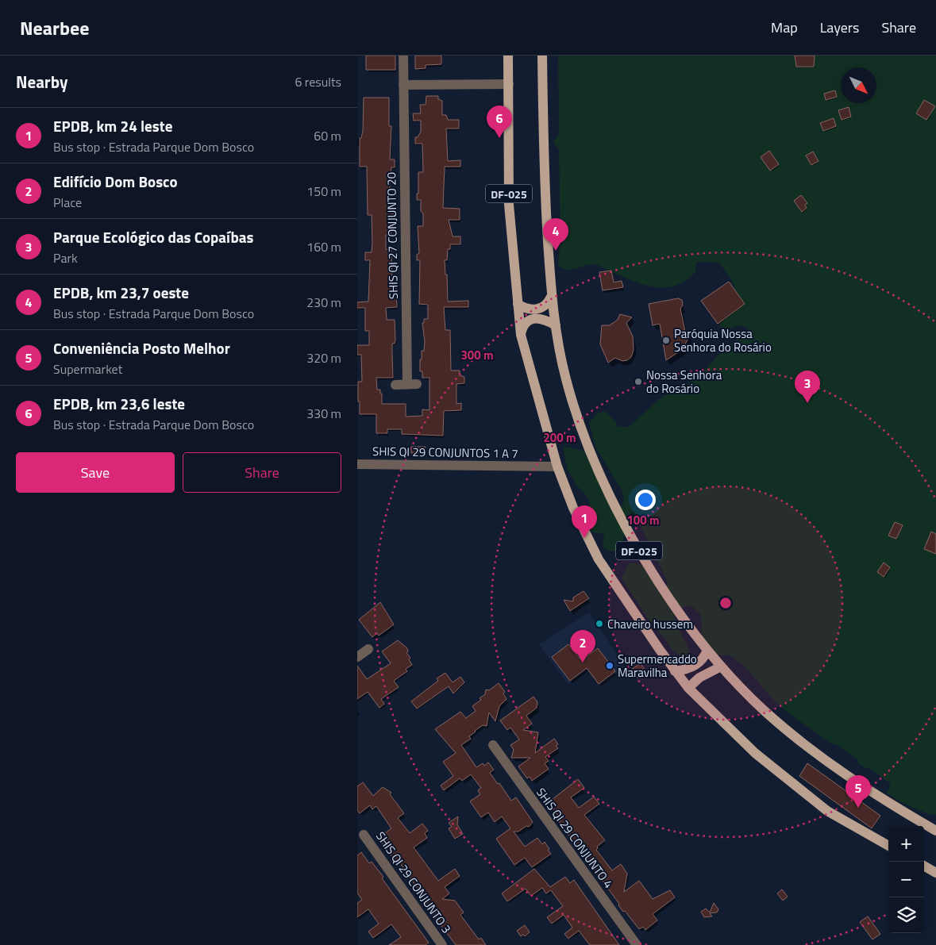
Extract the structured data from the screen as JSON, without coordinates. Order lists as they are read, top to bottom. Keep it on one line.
{"streets":{"main road":["DF-025"],"street":["SHIS QI 27 CONJUNTO 20","SHIS QI 29 CONJUNTOS 1 A 7","SHIS QI 29 CONJUNTO 4","SHIS QI 29 CONJUNTO 3"]},"crossings":[["DF-025","SHIS QI 29 CONJUNTOS 1 A 7"]],"places":["Paróquia Nossa Senhora do Rosário","Nossa Senhora do Rosário","Chaveiro hussem","Supermercaddo Maravilha"],"north":"bottom right","page":{"header":"Nearbee","nav":["Map","Layers","Share"],"heading":["Nearby","6 results"],"pins":["6","4","3","1","2","5"],"list":[{"mark":"1","name":"EPDB, km 24 leste","note":"Bus stop · Estrada Parque Dom Bosco","value":"60 m"},{"mark":"2","name":"Edifício Dom Bosco","note":"Place","value":"150 m"},{"mark":"3","name":"Parque Ecológico das Copaíbas","note":"Park","value":"160 m"},{"mark":"4","name":"EPDB, km 23,7 oeste","note":"Bus stop · Estrada Parque Dom Bosco","value":"230 m"},{"mark":"5","name":"Conveniência Posto Melhor","note":"Supermarket","value":"320 m"},{"mark":"6","name":"EPDB, km 23,6 leste","note":"Bus stop · Estrada Parque Dom Bosco","value":"330 m"}],"buttons":["Save","Share"],"map_buttons":["+","−"]},"rings":["300 m","200 m","100 m"]}
